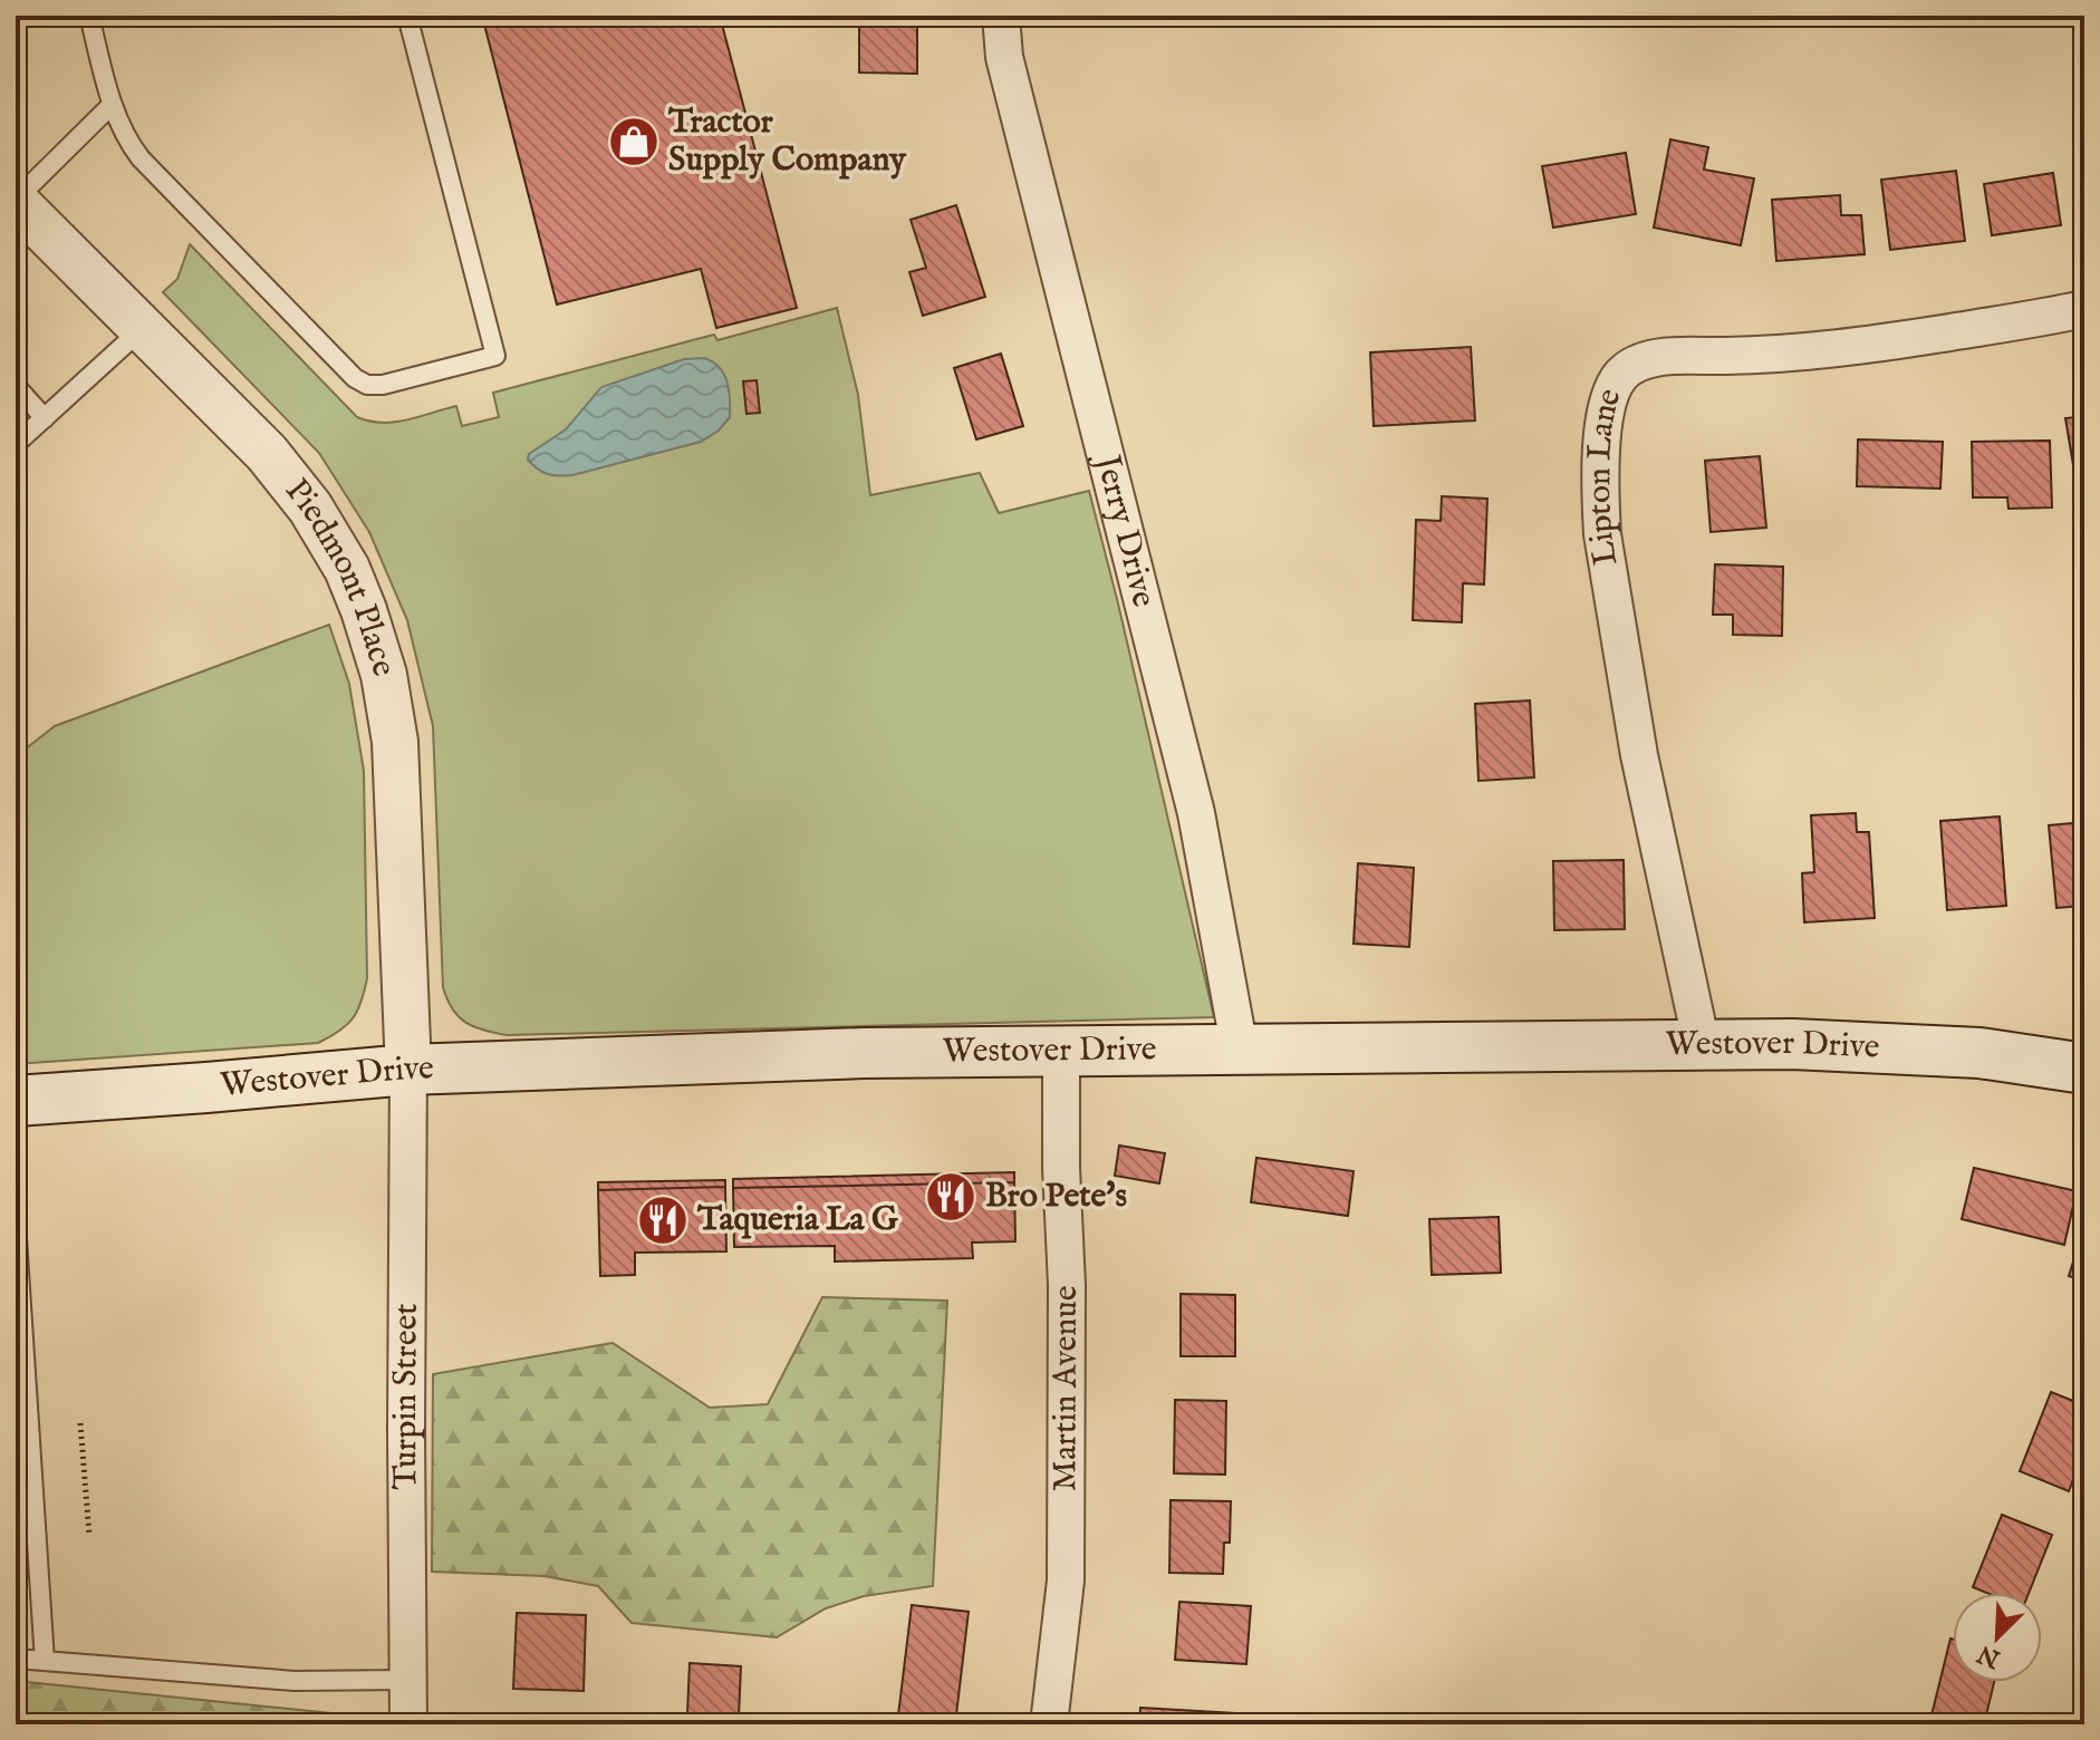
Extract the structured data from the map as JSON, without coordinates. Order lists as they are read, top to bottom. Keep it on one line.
{"streets":{"main road":["Westover Drive"],"street":["Lipton Lane","Jerry Drive","Piedmont Place","Martin Avenue","Turpin Street"]},"crossings":[["Lipton Lane","Westover Drive"],["Jerry Drive","Westover Drive"],["Piedmont Place","Westover Drive"],["Piedmont Place","Turpin Street"],["Westover Drive","Martin Avenue"],["Westover Drive","Turpin Street"]],"places":{"shop":["Tractor Supply Company"],"restaurant":["Bro Pete's","Taqueria La G"]},"north":"bottom left"}
